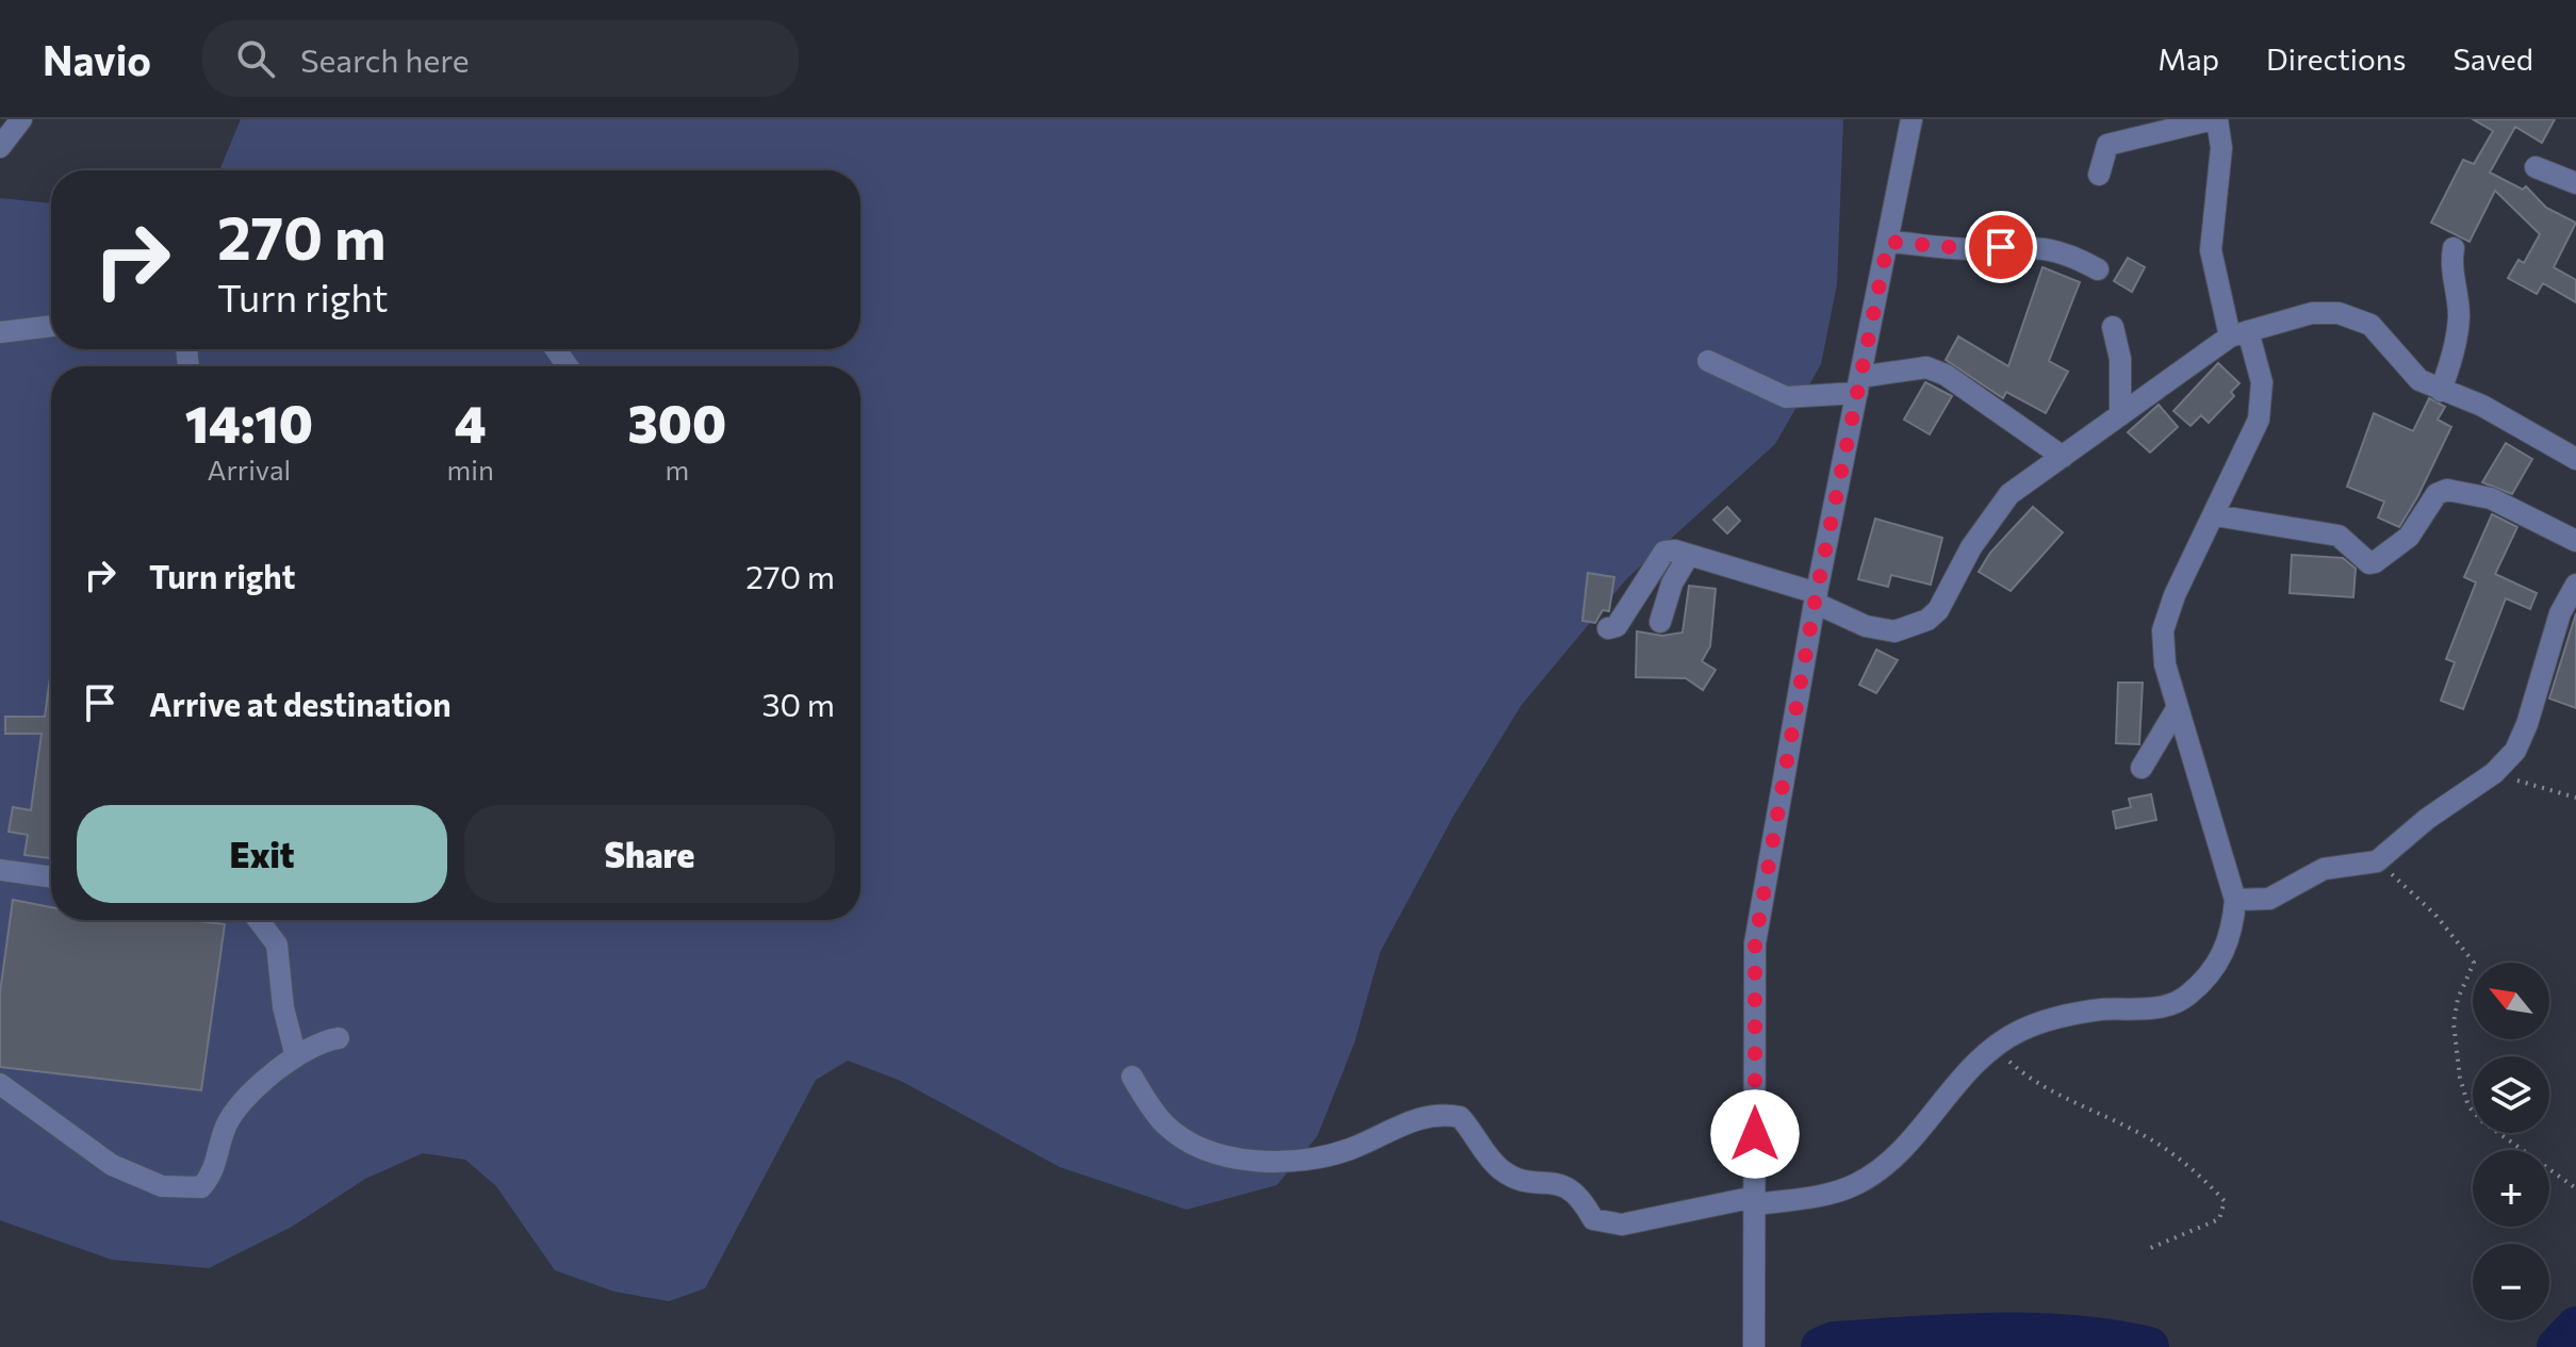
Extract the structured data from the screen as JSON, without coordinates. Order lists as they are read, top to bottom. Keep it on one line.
{"north":"top left","page":{"header":"Navio","search":"Search here","nav":["Map","Directions","Saved"],"turn":["270 m","Turn right"],"eta":["14:10","Arrival","4","min","300","m"],"list":[{"name":"Turn right","value":"270 m"},{"name":"Arrive at destination","value":"30 m"}],"buttons":["Exit","Share"],"map_buttons":["+","−"]}}
